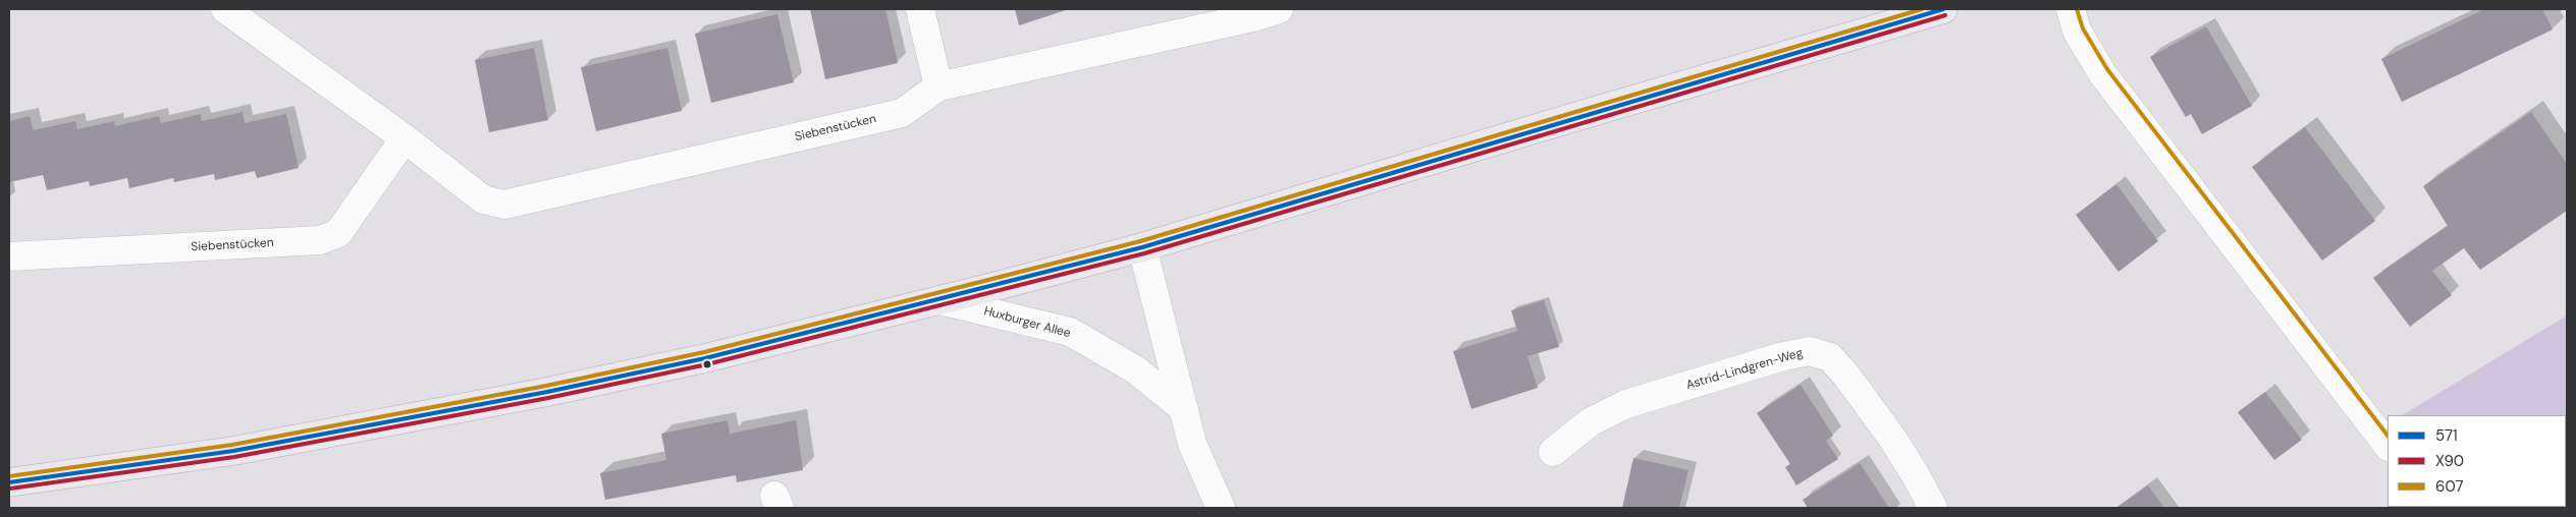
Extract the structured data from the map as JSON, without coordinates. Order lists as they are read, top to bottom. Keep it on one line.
{"streets":{"street":["Siebenstücken","Huxburger Allee","Astrid-Lindgren-Weg"]},"lines":["transit line 571","transit line 607","transit line X90"],"legend":["571","X90","607"]}
